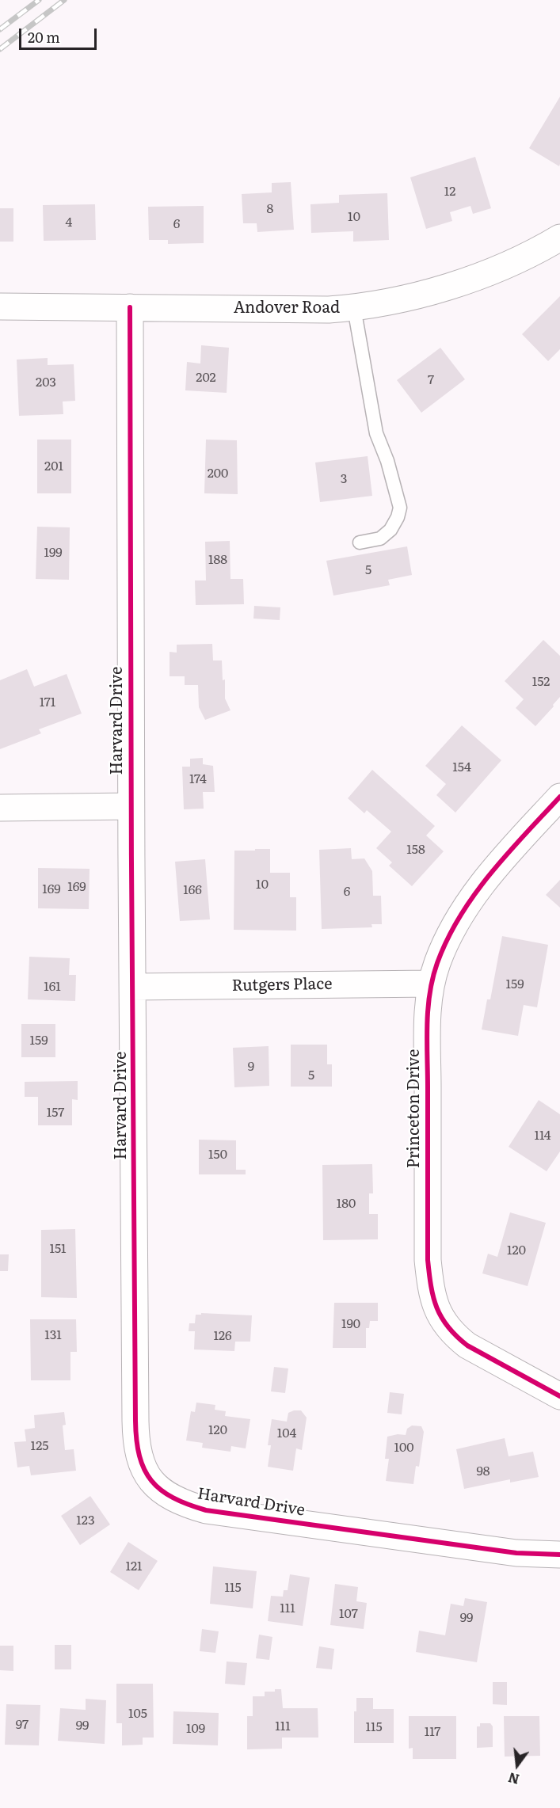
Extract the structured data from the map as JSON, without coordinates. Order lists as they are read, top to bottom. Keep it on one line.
{"streets":{"street":["Andover Road","Harvard Drive","Rutgers Place","Princeton Drive"]},"crossings":[["Andover Road","Harvard Drive"],["Harvard Drive","Rutgers Place"],["Rutgers Place","Princeton Drive"]],"house_numbers":["12","8","10","4","6","202","7","203","201","200","3","199","188","5","152","171","154","174","158","10","169","169","166","6","159","161","159","9","5","157","114","150","180","151","120","190","131","126","120","104","125","100","98","123","121","115","111","107","99","105","97","99","111","115","109","117"],"scale_bar":"20 m","north":"bottom"}
